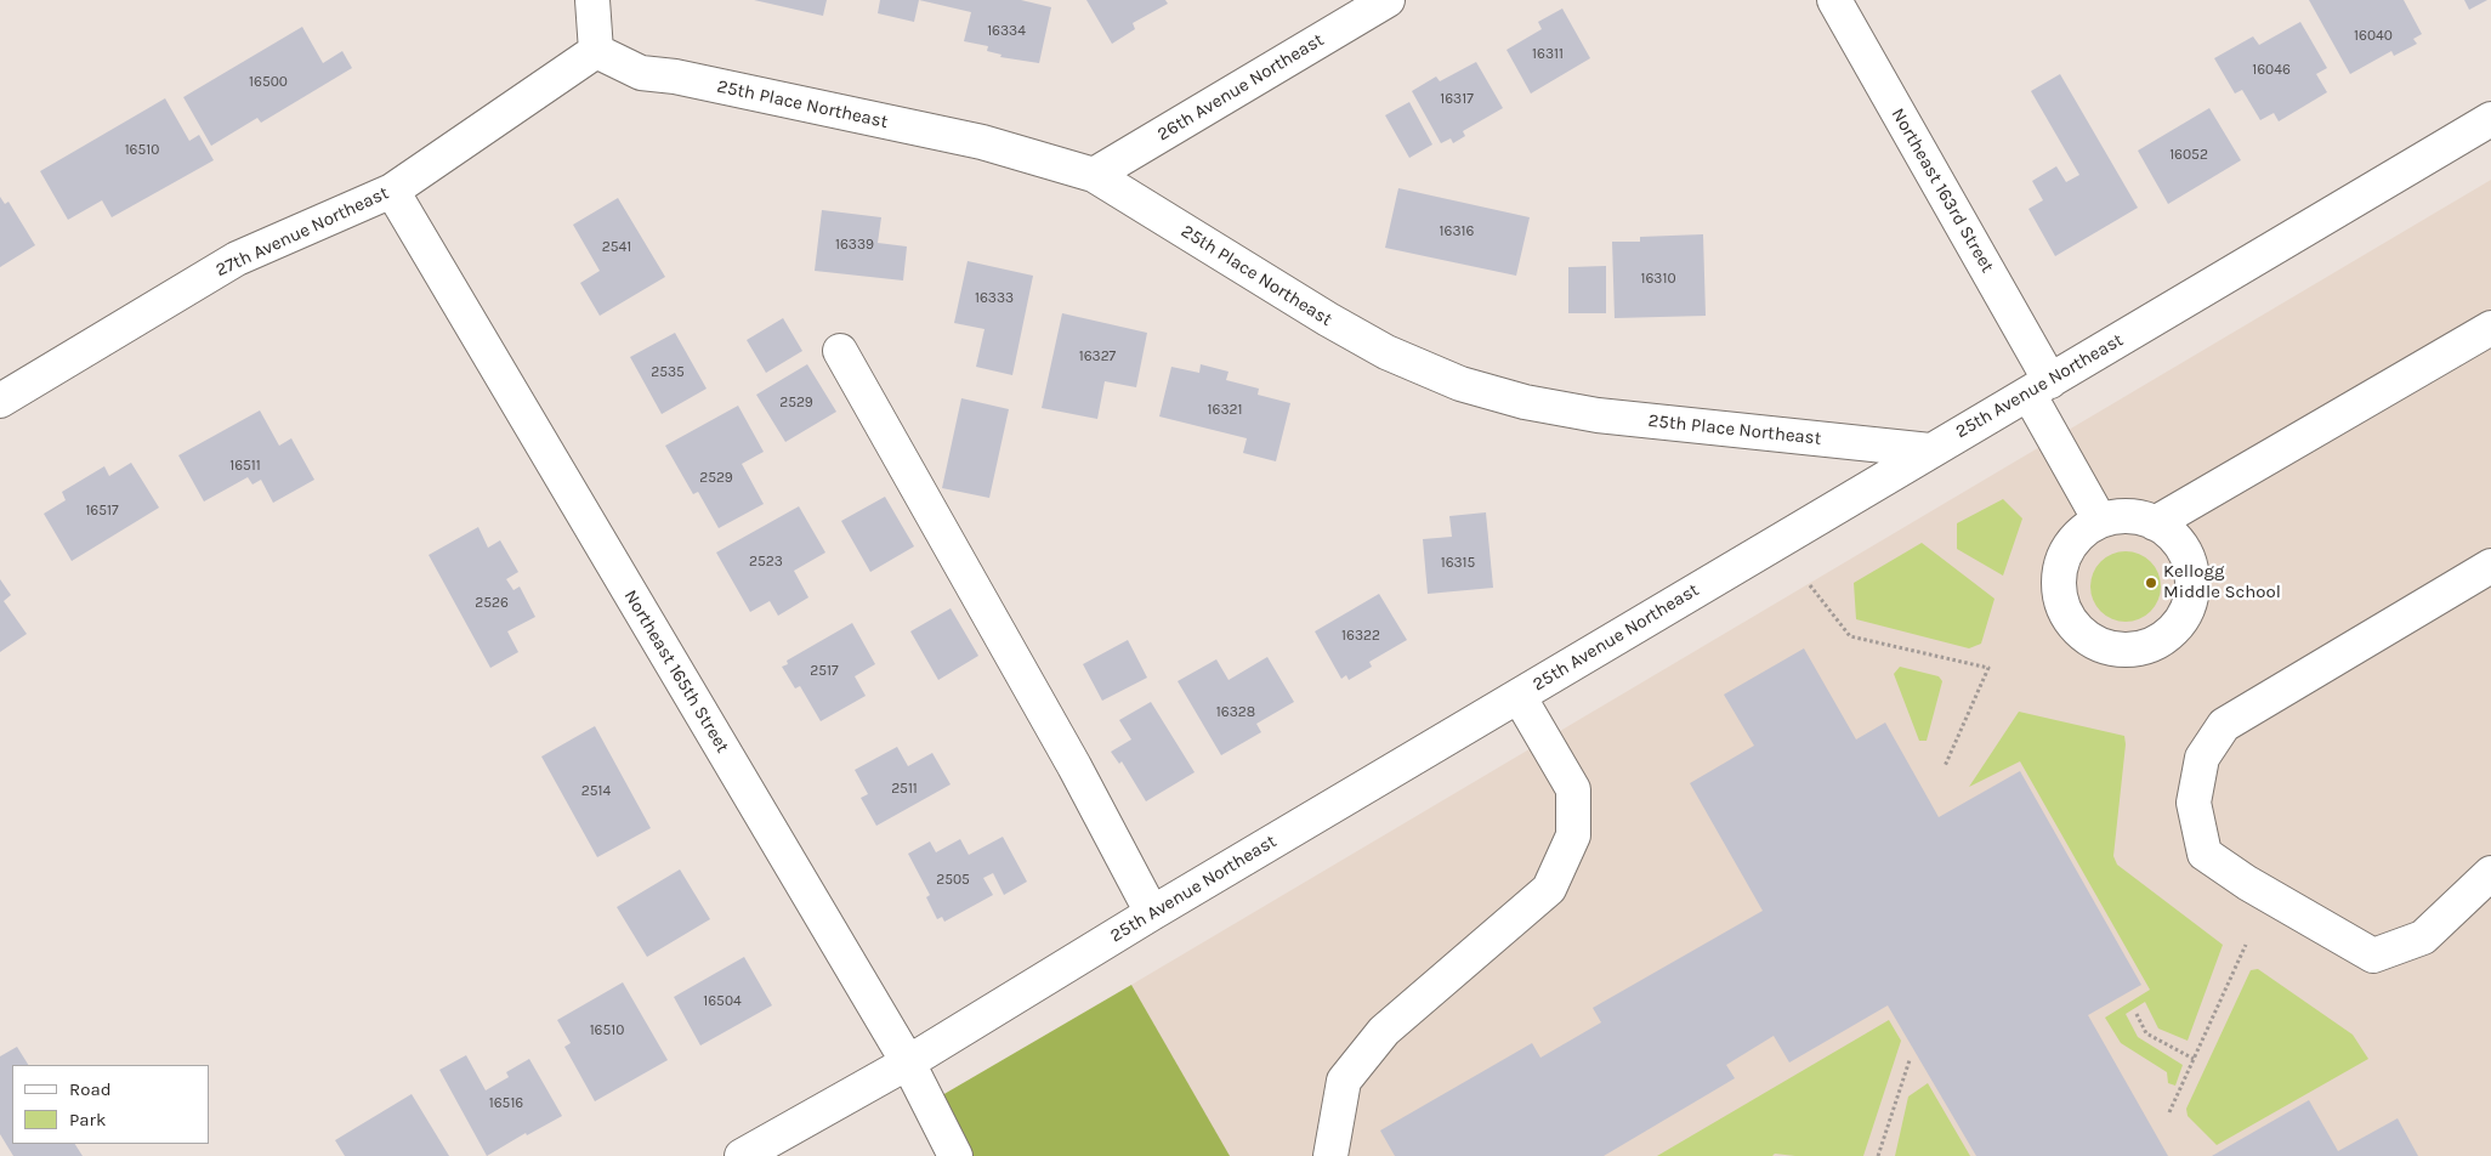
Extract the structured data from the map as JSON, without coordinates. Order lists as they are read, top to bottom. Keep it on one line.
{"streets":{"street":["26th Avenue Northeast","25th Place Northeast","Northeast 163rd Street","27th Avenue Northeast","25th Avenue Northeast","Northeast 165th Street"]},"crossings":[["26th Avenue Northeast","25th Place Northeast"],["25th Place Northeast","27th Avenue Northeast"],["25th Place Northeast","25th Avenue Northeast"],["Northeast 163rd Street","25th Avenue Northeast"],["27th Avenue Northeast","Northeast 165th Street"],["25th Avenue Northeast","Northeast 165th Street"]],"places":["Kellogg Middle School"],"house_numbers":["16334","16040","16311","16046","16500","16317","16510","16052","16316","16339","2541","16310","16333","16327","2535","2529","16321","16511","2529","16517","2523","16315","2526","16322","2517","16328","2511","2514","2505","16504","16510","16516"],"legend":["Road","Park"]}
